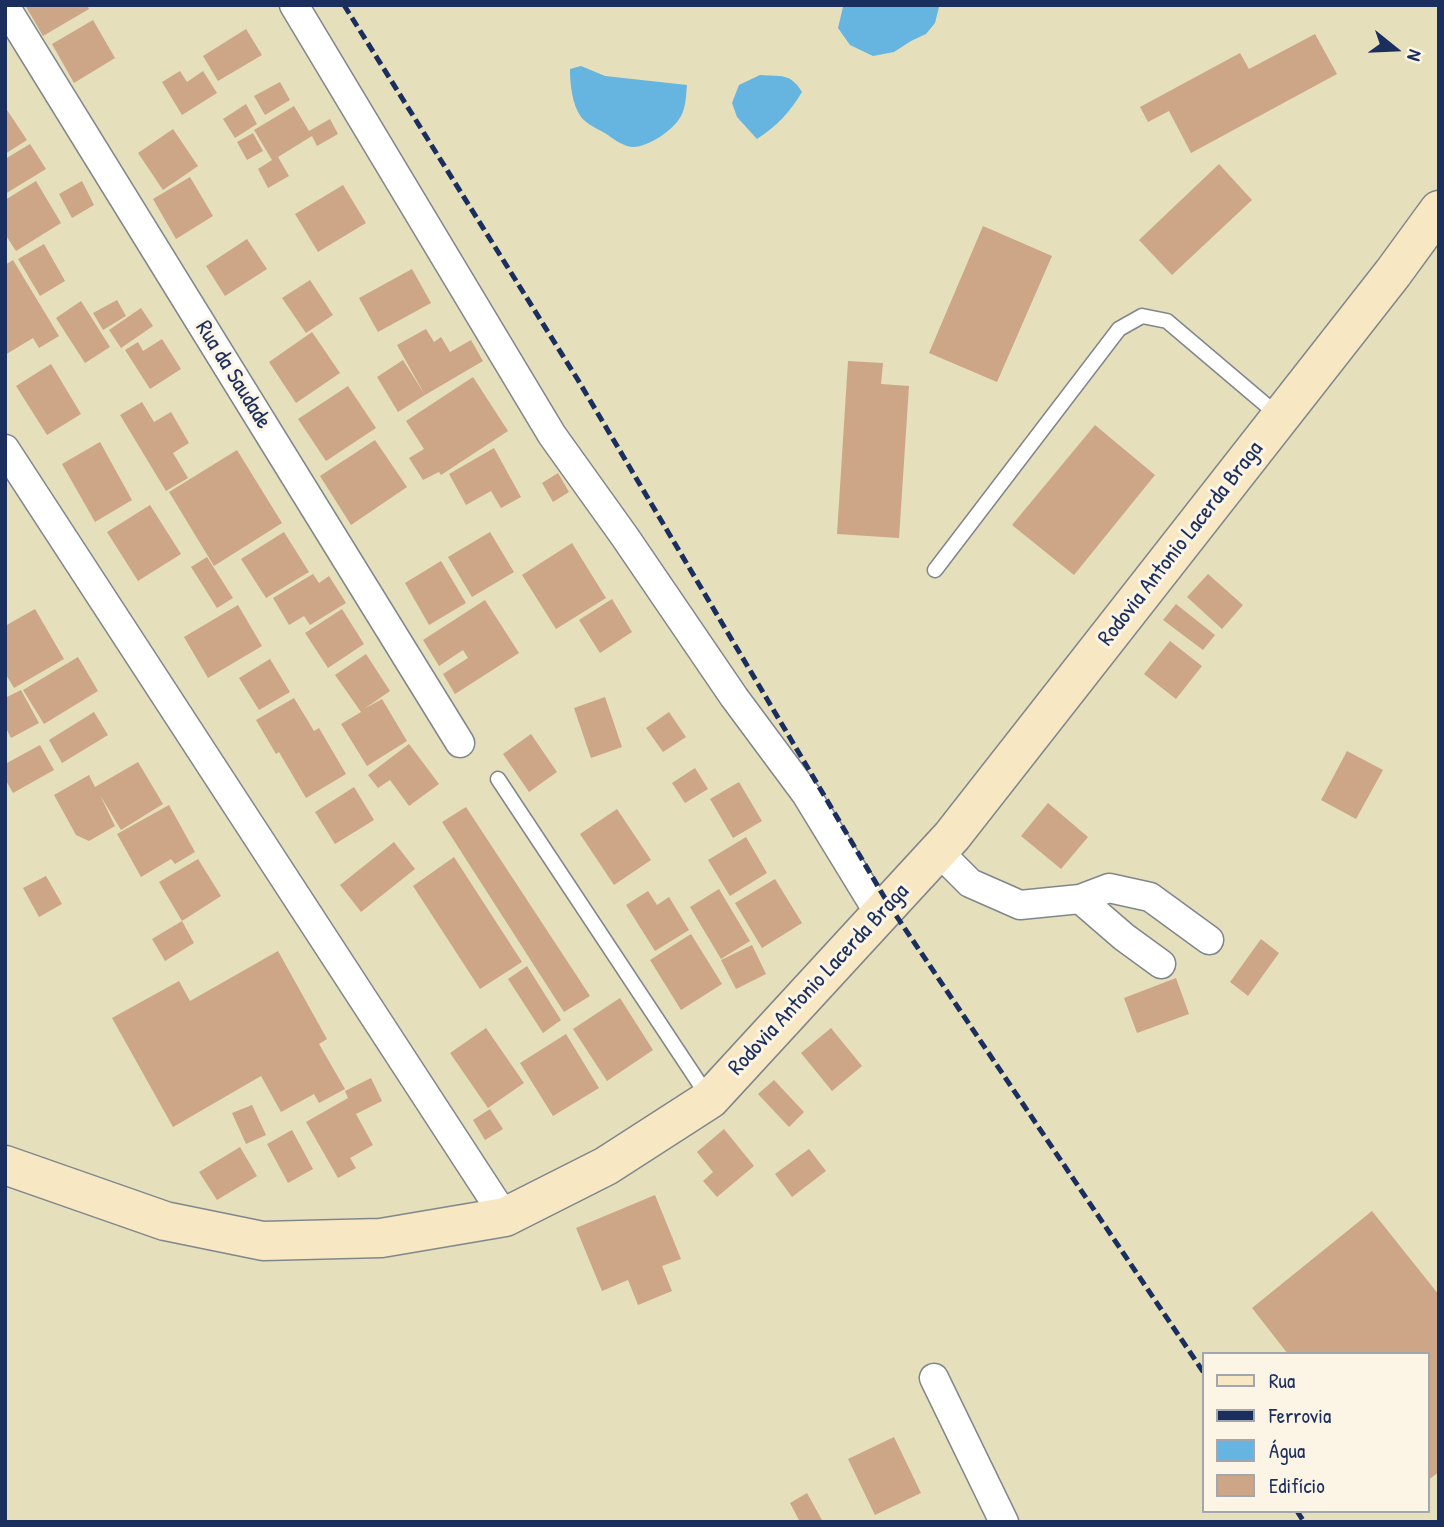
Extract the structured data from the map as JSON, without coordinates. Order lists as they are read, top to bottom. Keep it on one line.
{"streets":{"main road":["Rodovia Antonio Lacerda Braga"],"street":["Rua da Saudade"]},"legend":["Rua","Ferrovia","Água","Edifício"],"north":"right"}
